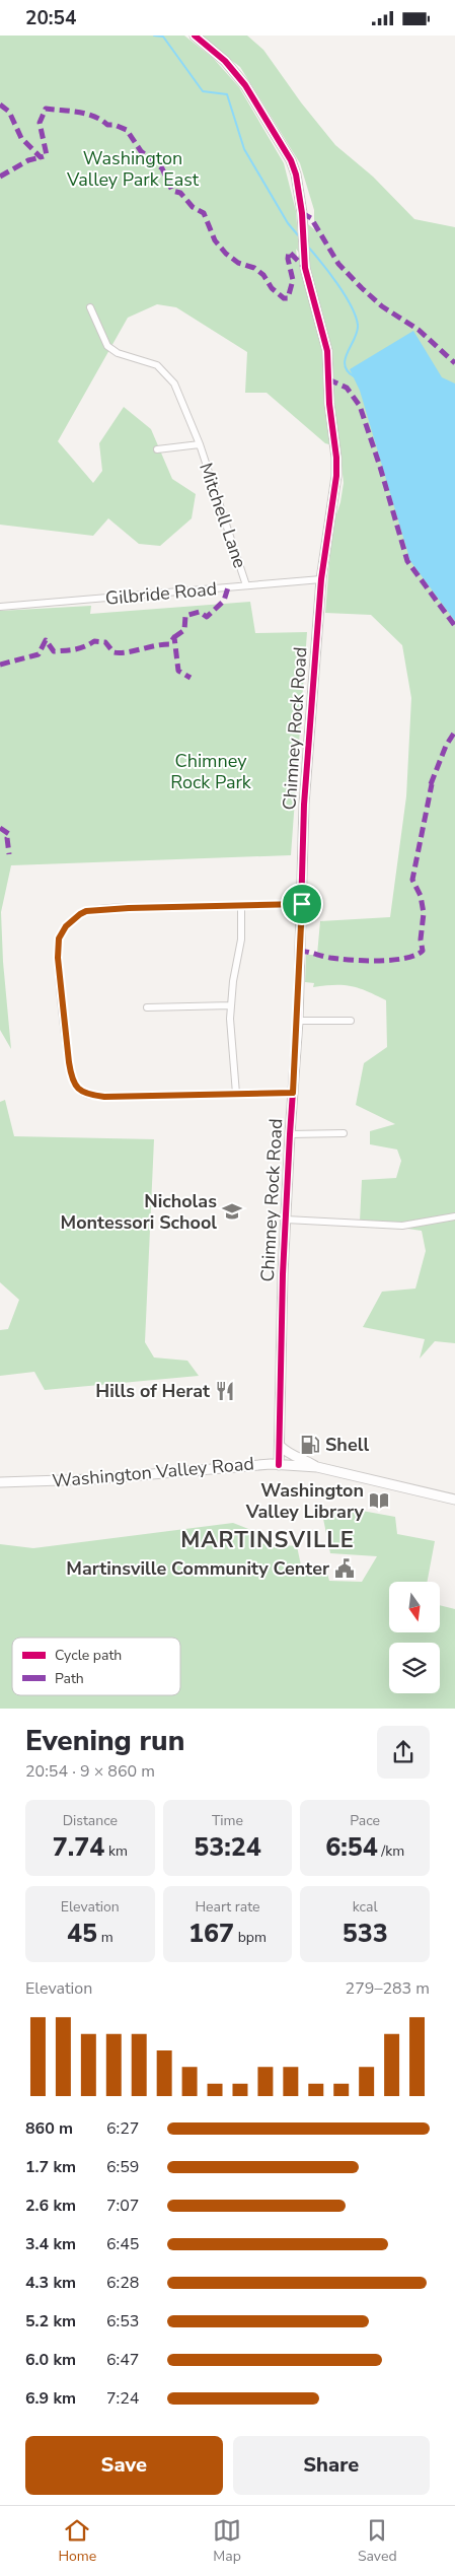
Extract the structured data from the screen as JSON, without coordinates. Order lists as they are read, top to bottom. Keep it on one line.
{"streets":{"street":["Mitchell Lane","Gilbride Road","Chimney Rock Road","Washington Valley Road"]},"crossings":[["Mitchell Lane","Gilbride Road"],["Gilbride Road","Chimney Rock Road"],["Chimney Rock Road","Washington Valley Road"]],"districts":["MARTINSVILLE"],"parks":["Washington Valley Park East","Chimney Rock Park"],"places":{"school or university":["Nicholas Montessori School"],"restaurant":["Hills of Herat"],"fuel station":["Shell"],"library":["Washington Valley Library"],"public building":["Martinsville Community Center"]},"legend":["Cycle path","Path"],"north":"bottom","page":{"status":"20:54","heading":["Evening run","20:54 · 9 × 860 m"],"stats":[["Distance","7.74 km"],["Time","53:24"],["Pace","6:54 /km"],["Elevation","45 m"],["Heart rate","167 bpm"],["kcal","533"]],"chart":["Elevation","279–283 m"],"list":[{"name":"860 m","note":"6:27"},{"name":"1.7 km","note":"6:59"},{"name":"2.6 km","note":"7:07"},{"name":"3.4 km","note":"6:45"},{"name":"4.3 km","note":"6:28"},{"name":"5.2 km","note":"6:53"},{"name":"6.0 km","note":"6:47"},{"name":"6.9 km","note":"7:24"}],"buttons":["Save","Share"],"tabs":["Home","Map","Saved"]}}
